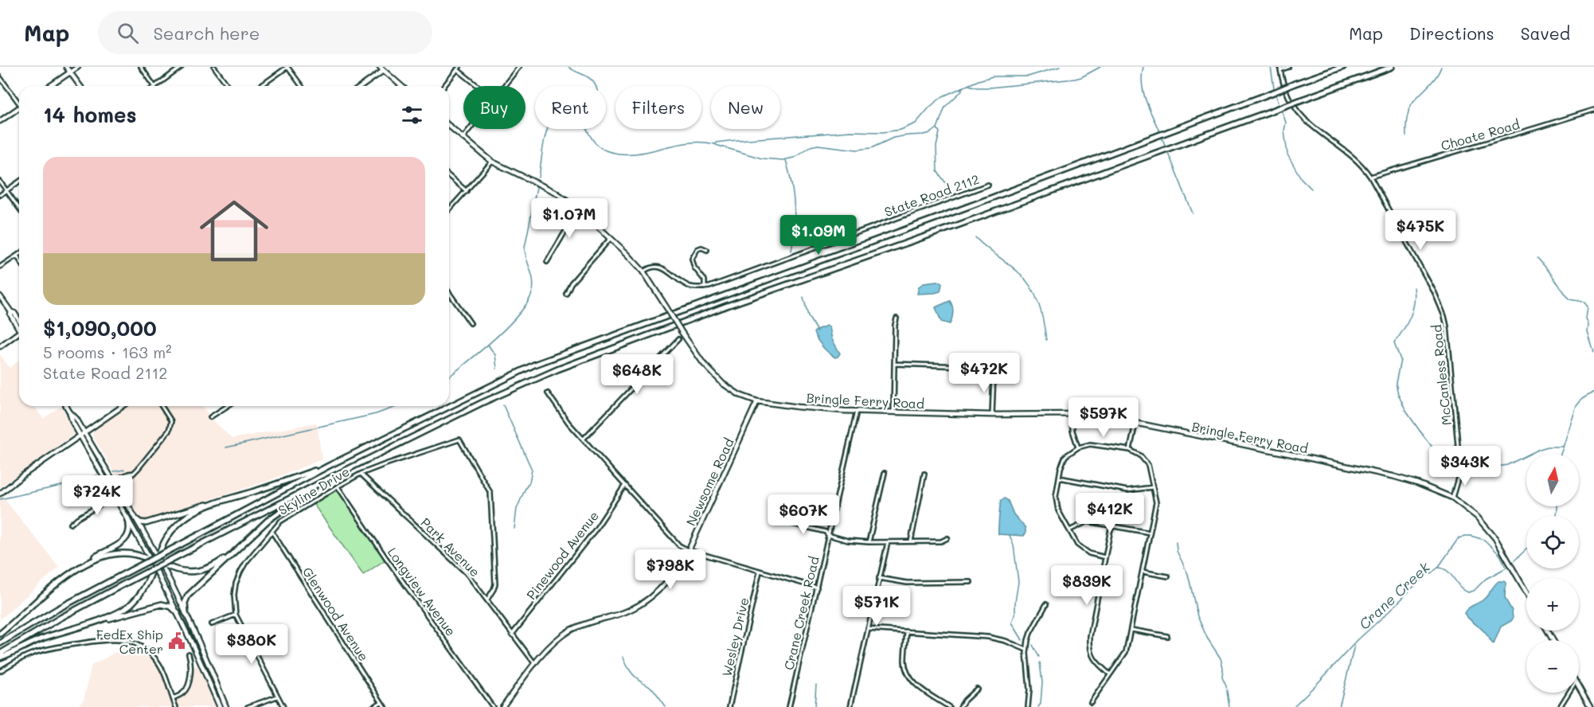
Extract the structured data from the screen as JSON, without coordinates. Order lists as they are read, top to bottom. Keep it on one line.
{"streets":{"street":["Choate Road","State Road 2112","McCanless Road","Bringle Ferry Road","Newsome Road","Skyline Drive","Park Avenue","Pinewood Avenue","Longview Avenue","Crane Creek Road","Glenwood Avenue","Wesley Drive"]},"crossings":[["Choate Road","McCanless Road"],["McCanless Road","Bringle Ferry Road"],["Bringle Ferry Road","Newsome Road"],["Bringle Ferry Road","Crane Creek Road"],["Newsome Road","Park Avenue"],["Skyline Drive","Park Avenue"],["Skyline Drive","Longview Avenue"],["Skyline Drive","Glenwood Avenue"],["Park Avenue","Pinewood Avenue"]],"water":["Crane Creek"],"places":{"public building":["FedEx Ship Center"]},"north":"top","page":{"header":"Map","search":"Search here","nav":["Map","Directions","Saved"],"chip":["Buy","Rent","Filters","New"],"heading":"14 homes","list":[{"name":"$1,090,000","note":"5 rooms · 163 m² · State Road 2112"}],"price":["$1.07M","$475K","$1.09M","$472K","$648K","$597K","$343K","$724K","$412K","$607K","$798K","$839K","$571K","$380K"],"map_buttons":["+","−"]}}
